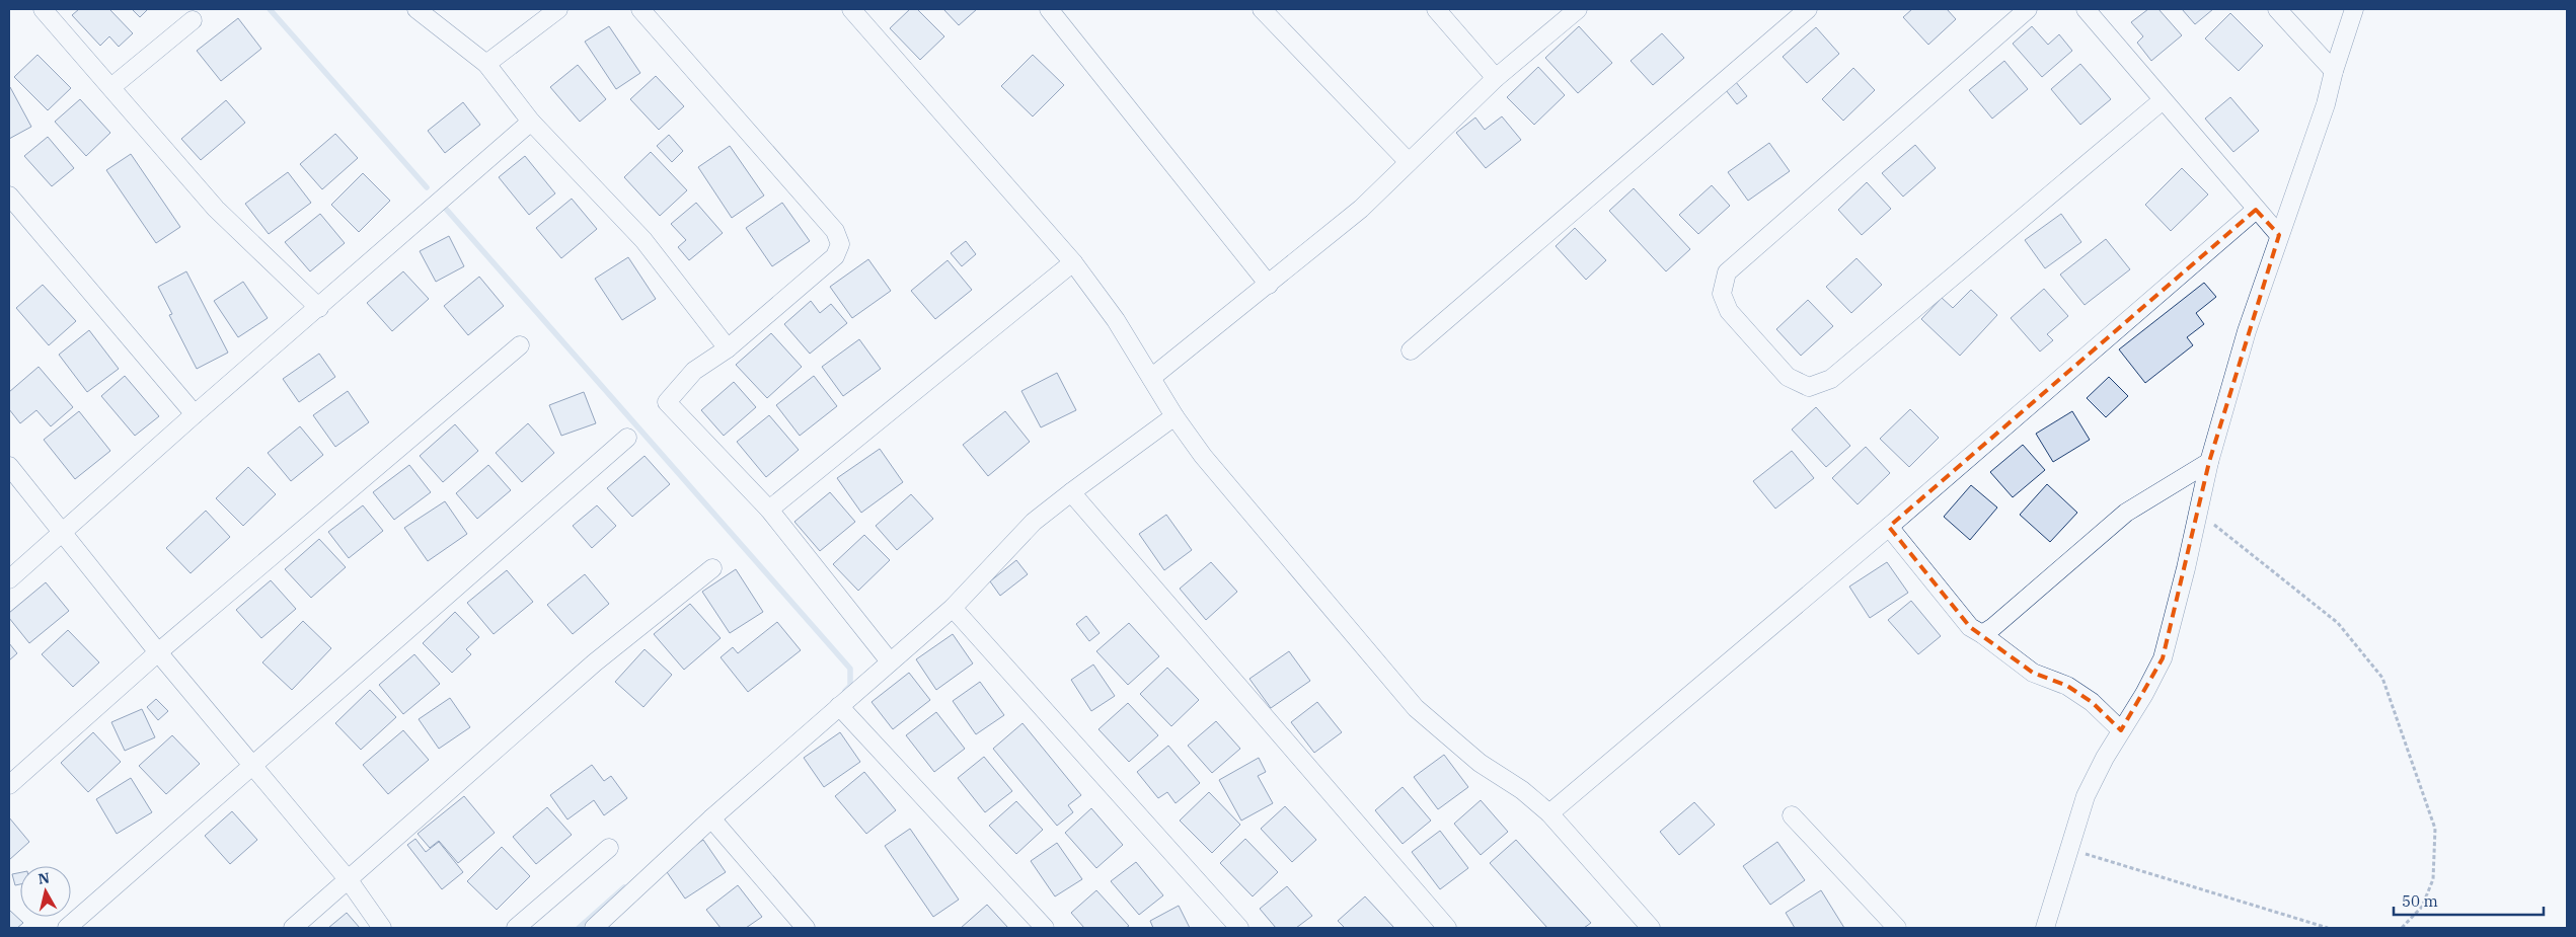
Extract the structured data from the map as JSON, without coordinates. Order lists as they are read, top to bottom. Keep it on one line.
{"scale_bar":"50 m","north":"top"}
